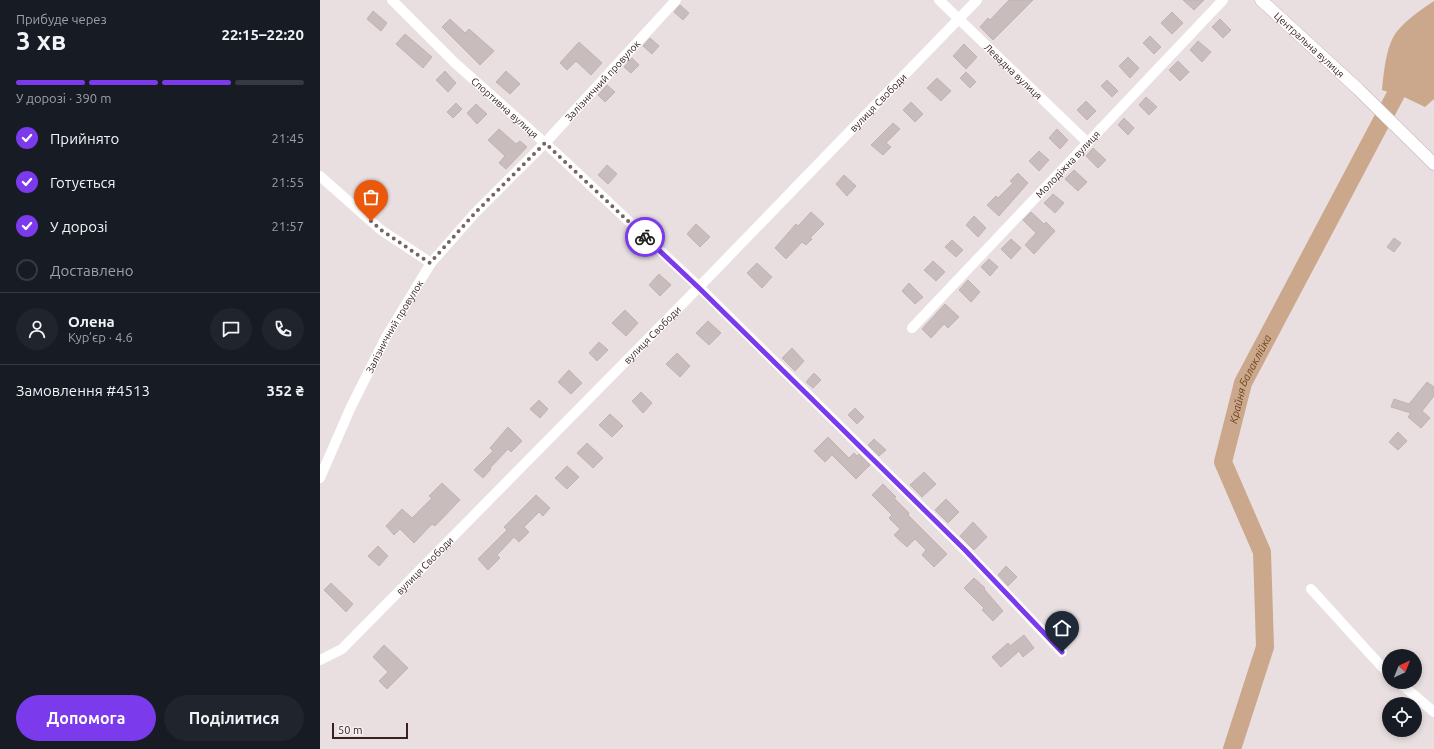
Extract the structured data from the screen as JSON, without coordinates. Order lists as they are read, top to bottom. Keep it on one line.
{"streets":{"street":["Центральна вулиця","Левадна вулиця","Залізничний провулок","вулиця Свободи","Спортивна вулиця","Молодіжна вулиця"]},"crossings":[["Левадна вулиця","вулиця Свободи"],["Левадна вулиця","Молодіжна вулиця"],["Залізничний провулок","Спортивна вулиця"],["вулиця Свободи","Спортивна вулиця"]],"water":["Крайня Балаклійка"],"scale_bar":"50 m","north":"top right","page":{"heading":["3 хв","Прибуде через","22:15–22:20"],"panel":["Олена","Кур’єр · 4.6","Замовлення #4513","352 ₴"],"bar":"У дорозі · 390 m","list":[["Прийнято","21:45"],["Готується","21:55"],["У дорозі","21:57"],"Доставлено"],"buttons":["Допомога","Поділитися"],"scale":"50 m"}}
